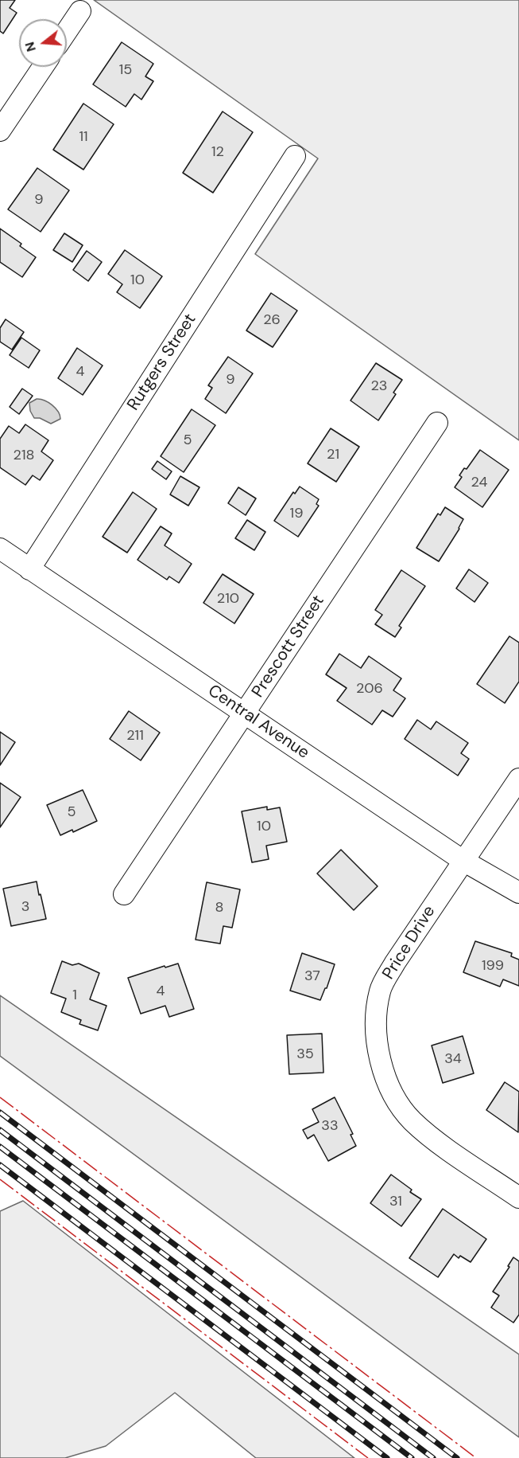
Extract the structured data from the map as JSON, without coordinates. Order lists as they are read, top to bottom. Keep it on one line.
{"streets":{"street":["Rutgers Street","Prescott Street","Central Avenue","Price Drive"]},"crossings":[["Rutgers Street","Central Avenue"],["Prescott Street","Central Avenue"],["Central Avenue","Price Drive"]],"house_numbers":["15","11","12","9","10","26","4","9","23","5","21","218","24","19","210","206","211","5","10","3","8","199","37","4","1","35","34","33","31"],"north":"left"}
